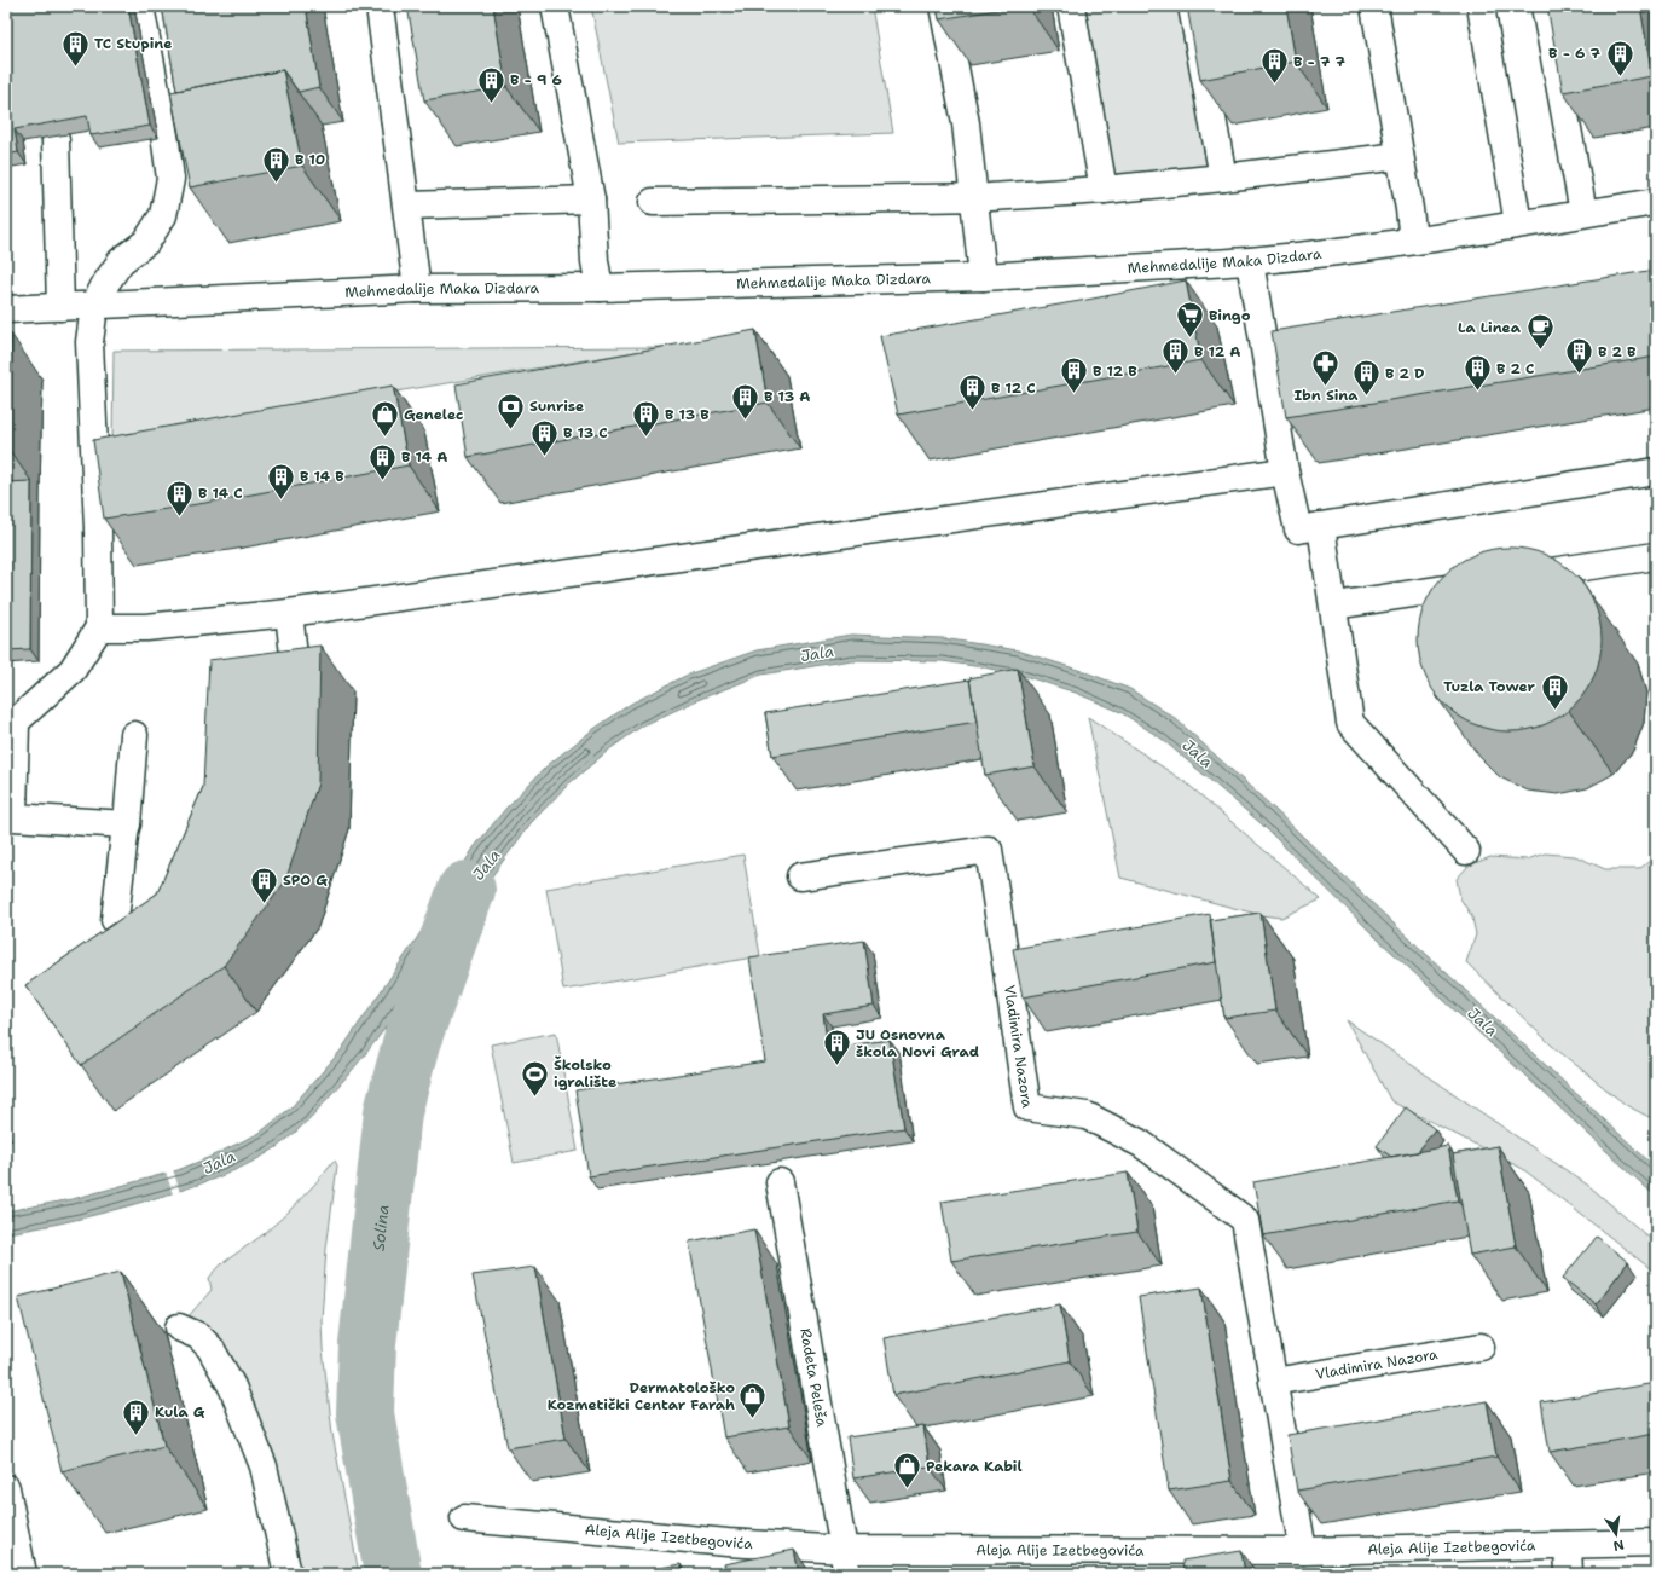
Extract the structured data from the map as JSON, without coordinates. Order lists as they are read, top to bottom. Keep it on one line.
{"streets":{"street":["Mehmedalije Maka Dizdara","Vladimira Nazora","Radeta Peleša","Aleja Alije Izetbegovića"]},"crossings":[["Vladimira Nazora","Aleja Alije Izetbegovića"],["Radeta Peleša","Aleja Alije Izetbegovića"]],"water":["Jala","Solina"],"places":{"building":["TC Stupine","B - 6 7","B - 7 7","B - 9 6","B 10","B 12 A","B 2 B","B 2 C","B 12 B","B 2 D","B 12 C","B 13 A","B 13 B","B 13 C","B 14 A","B 14 B","B 14 C","Tuzla Tower","SPO G","JU Osnovna škola Novi Grad","Kula G"],"supermarket":["Bingo"],"cafe":["La Linea"],"pharmacy":["Ibn Sina"],"bank":["Sunrise"],"shop":["Genelec","Dermatološko Kozmetički Centar Farah","Pekara Kabil"],"sports":["Školsko igralište"]},"north":"bottom"}
